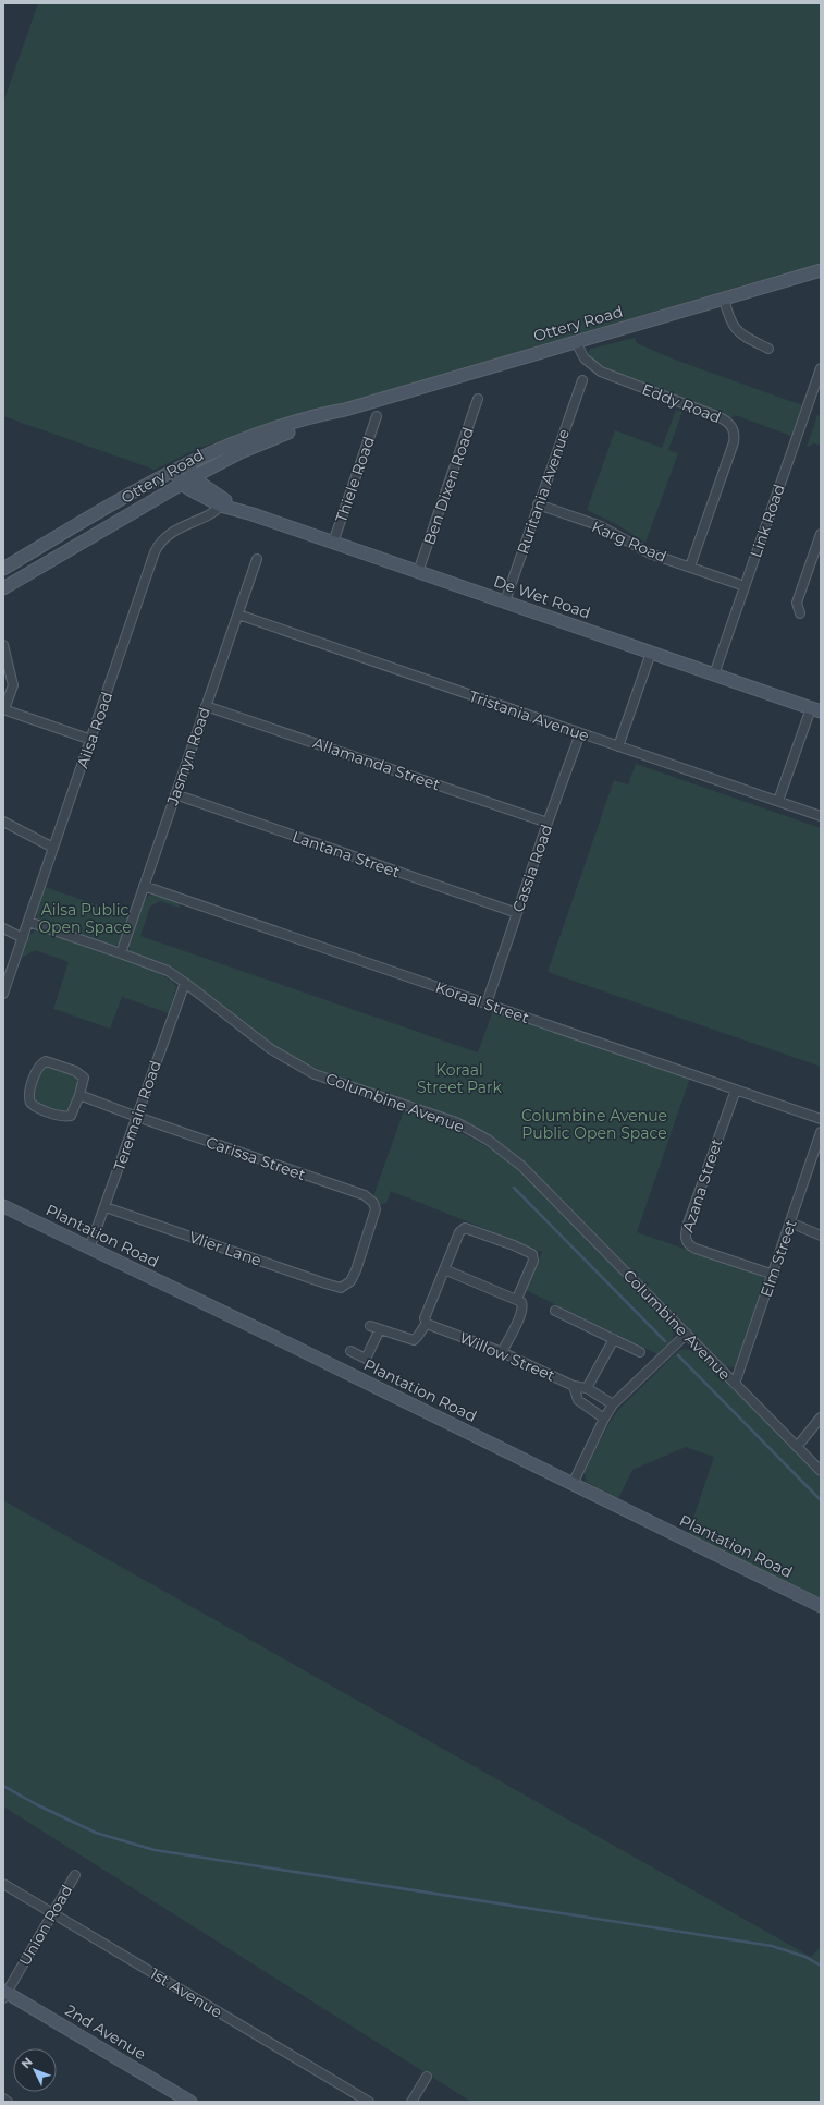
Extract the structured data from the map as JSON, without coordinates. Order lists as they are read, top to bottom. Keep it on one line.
{"streets":{"street":["Ottery Road","Eddy Road","Thiele Road","Ben Dixen Road","Ruritania Avenue","Link Road","Karg Road","De Wet Road","Tristania Avenue","Ailsa Road","Jasmyn Road","Allamanda Street","Lantana Street","Cassia Road","Koraal Street","Columbine Avenue","Teremain Road","Carissa Street","Azana Street","Plantation Road","Vlier Lane","Elm Street","Willow Street","Union Road","1st Avenue","2nd Avenue"]},"crossings":[["Ottery Road","Eddy Road"],["Ottery Road","De Wet Road"],["Eddy Road","Karg Road"],["Thiele Road","De Wet Road"],["Ben Dixen Road","De Wet Road"],["Ruritania Avenue","Karg Road"],["Ruritania Avenue","De Wet Road"],["Link Road","Karg Road"],["Link Road","De Wet Road"],["De Wet Road","Ailsa Road"],["Tristania Avenue","Jasmyn Road"],["Tristania Avenue","Cassia Road"],["Ailsa Road","Columbine Avenue"],["Jasmyn Road","Allamanda Street"],["Jasmyn Road","Lantana Street"],["Jasmyn Road","Koraal Street"],["Jasmyn Road","Columbine Avenue"],["Allamanda Street","Cassia Road"],["Lantana Street","Cassia Road"],["Cassia Road","Koraal Street"],["Koraal Street","Azana Street"],["Columbine Avenue","Teremain Road"],["Columbine Avenue","Elm Street"],["Teremain Road","Carissa Street"],["Teremain Road","Plantation Road"],["Teremain Road","Vlier Lane"],["Carissa Street","Vlier Lane"],["Azana Street","Elm Street"],["Union Road","1st Avenue"],["Union Road","2nd Avenue"]],"parks":["Ailsa Public Open Space","Koraal Street Park","Columbine Avenue Public Open Space"],"north":"top left"}
